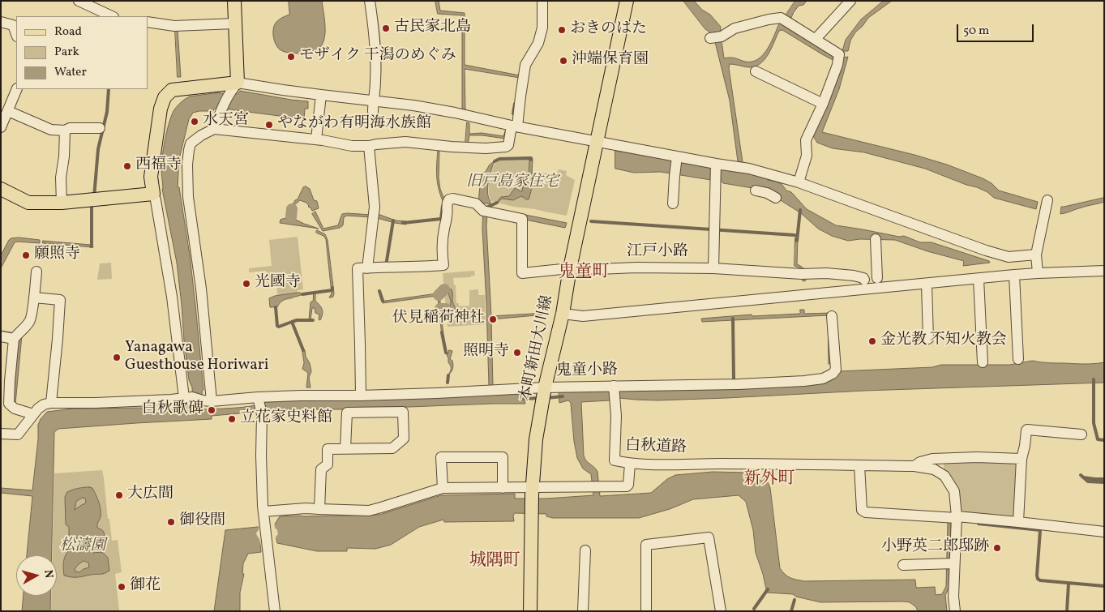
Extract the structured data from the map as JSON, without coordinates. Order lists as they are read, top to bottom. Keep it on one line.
{"streets":{"main road":["本町新田大川線"],"street":["江戸小路","鬼童小路","白秋道路"]},"crossings":[["江戸小路","本町新田大川線"],["本町新田大川線","鬼童小路"],["鬼童小路","白秋道路"]],"districts":["鬼童町","新外町","城隅町"],"parks":["旧戸島家住宅","松濤園"],"places":["古民家北島","おきのはた","モザイク 干潟のめぐみ","沖端保育園","水天宮","やながわ有明海水族館","西福寺","願照寺","光國寺","伏見稲荷神社","金光教 不知火教会","照明寺","Yanagawa Guesthouse Horiwari","白秋歌碑","立花家史料館","大広間","御役間","小野英二郎邸跡","御花"],"legend":["Road","Park","Water"],"scale_bar":"50 m","north":"right"}
